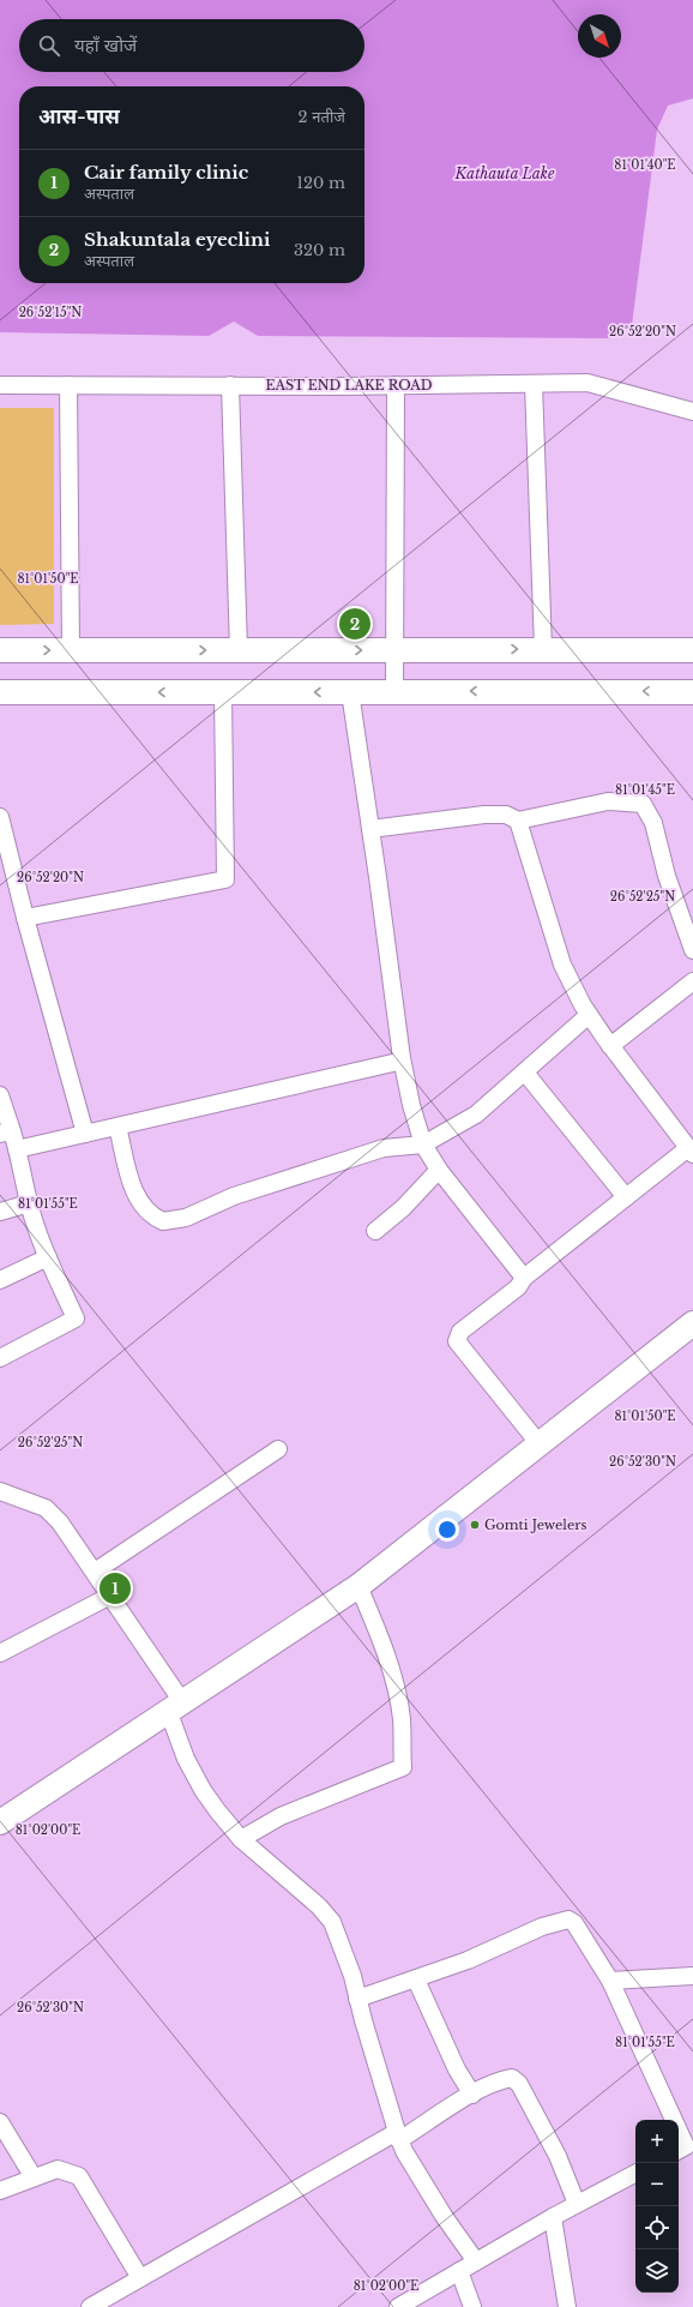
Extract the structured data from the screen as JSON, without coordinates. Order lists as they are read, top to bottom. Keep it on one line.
{"streets":{"street":["EAST END LAKE ROAD"]},"water":["Kathauta Lake"],"places":["Gomti Jewelers"],"north":"bottom right","page":{"search":"यहाँ खोजें","heading":["आस-पास","2 नतीजे"],"list":[{"mark":"1","name":"Cair family clinic","note":"अस्पताल","value":"120 m"},{"mark":"2","name":"Shakuntala eyeclini","note":"अस्पताल","value":"320 m"}],"pins":["2","1"],"map_buttons":["+","−"]},"coordinates":["81°01'40\"E","26°52'15\"N","26°52'20\"N","81°01'50\"E","81°01'45\"E","26°52'25\"N","81°01'55\"E","26°52'30\"N","81°02'00\"E"]}
